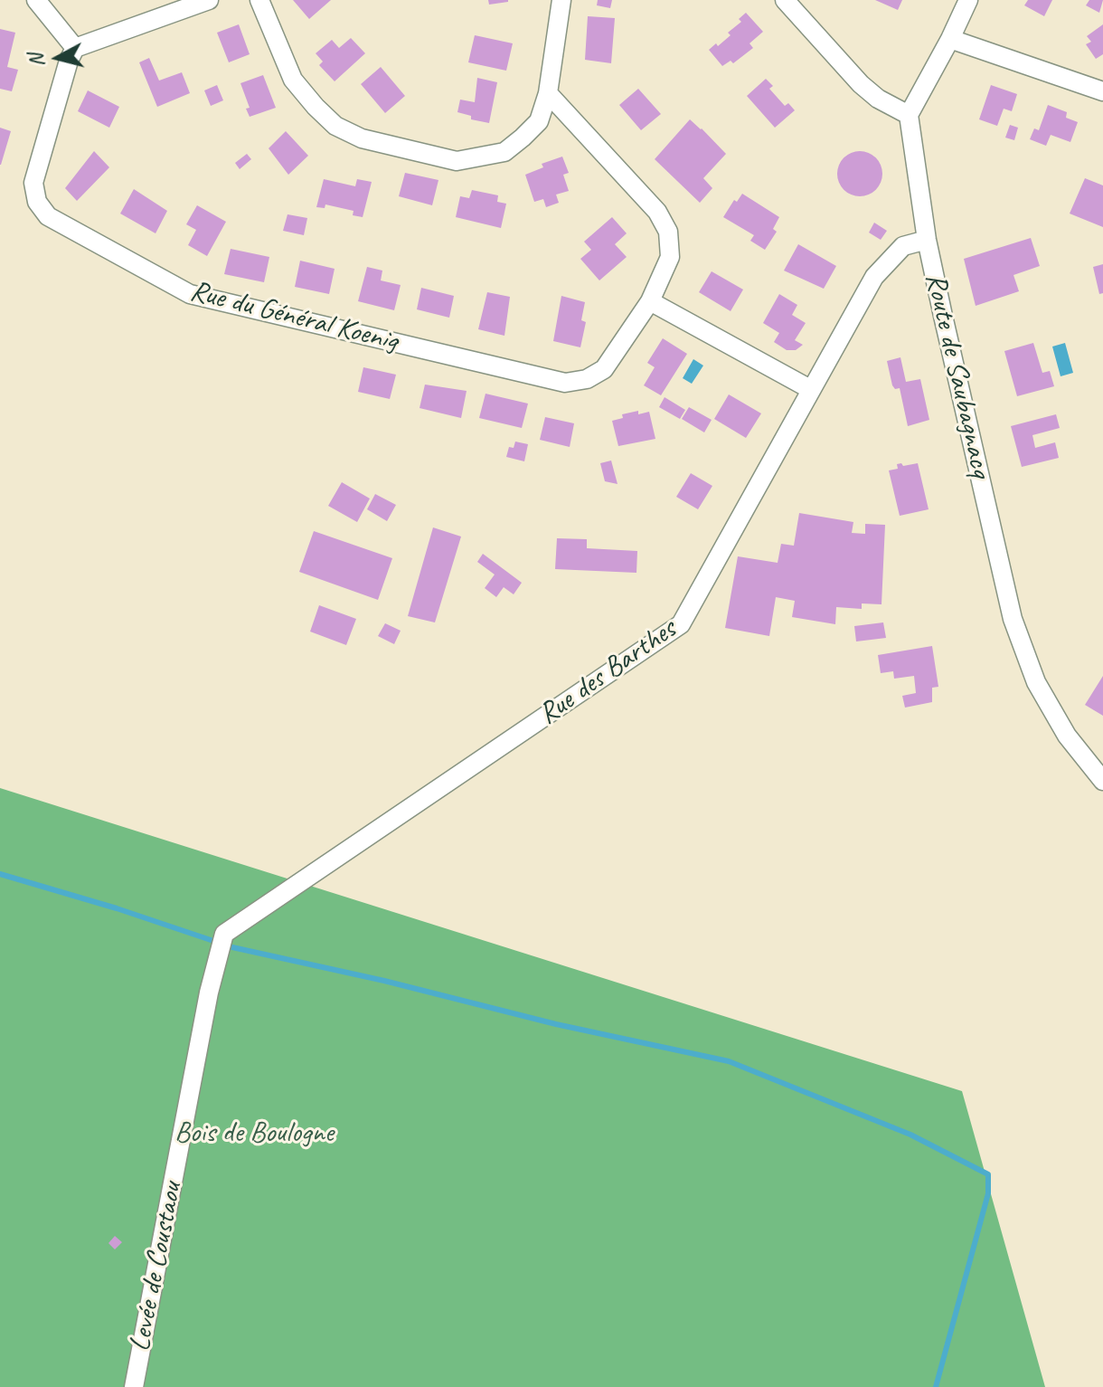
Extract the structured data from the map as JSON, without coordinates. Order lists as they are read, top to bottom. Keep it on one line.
{"streets":{"street":["Rue du Général Koenig","Route de Saubagnacq","Rue des Barthes","Levée de Coustaou"]},"crossings":[["Route de Saubagnacq","Rue des Barthes"],["Rue des Barthes","Levée de Coustaou"]],"parks":["Bois de Boulogne"],"north":"left"}
